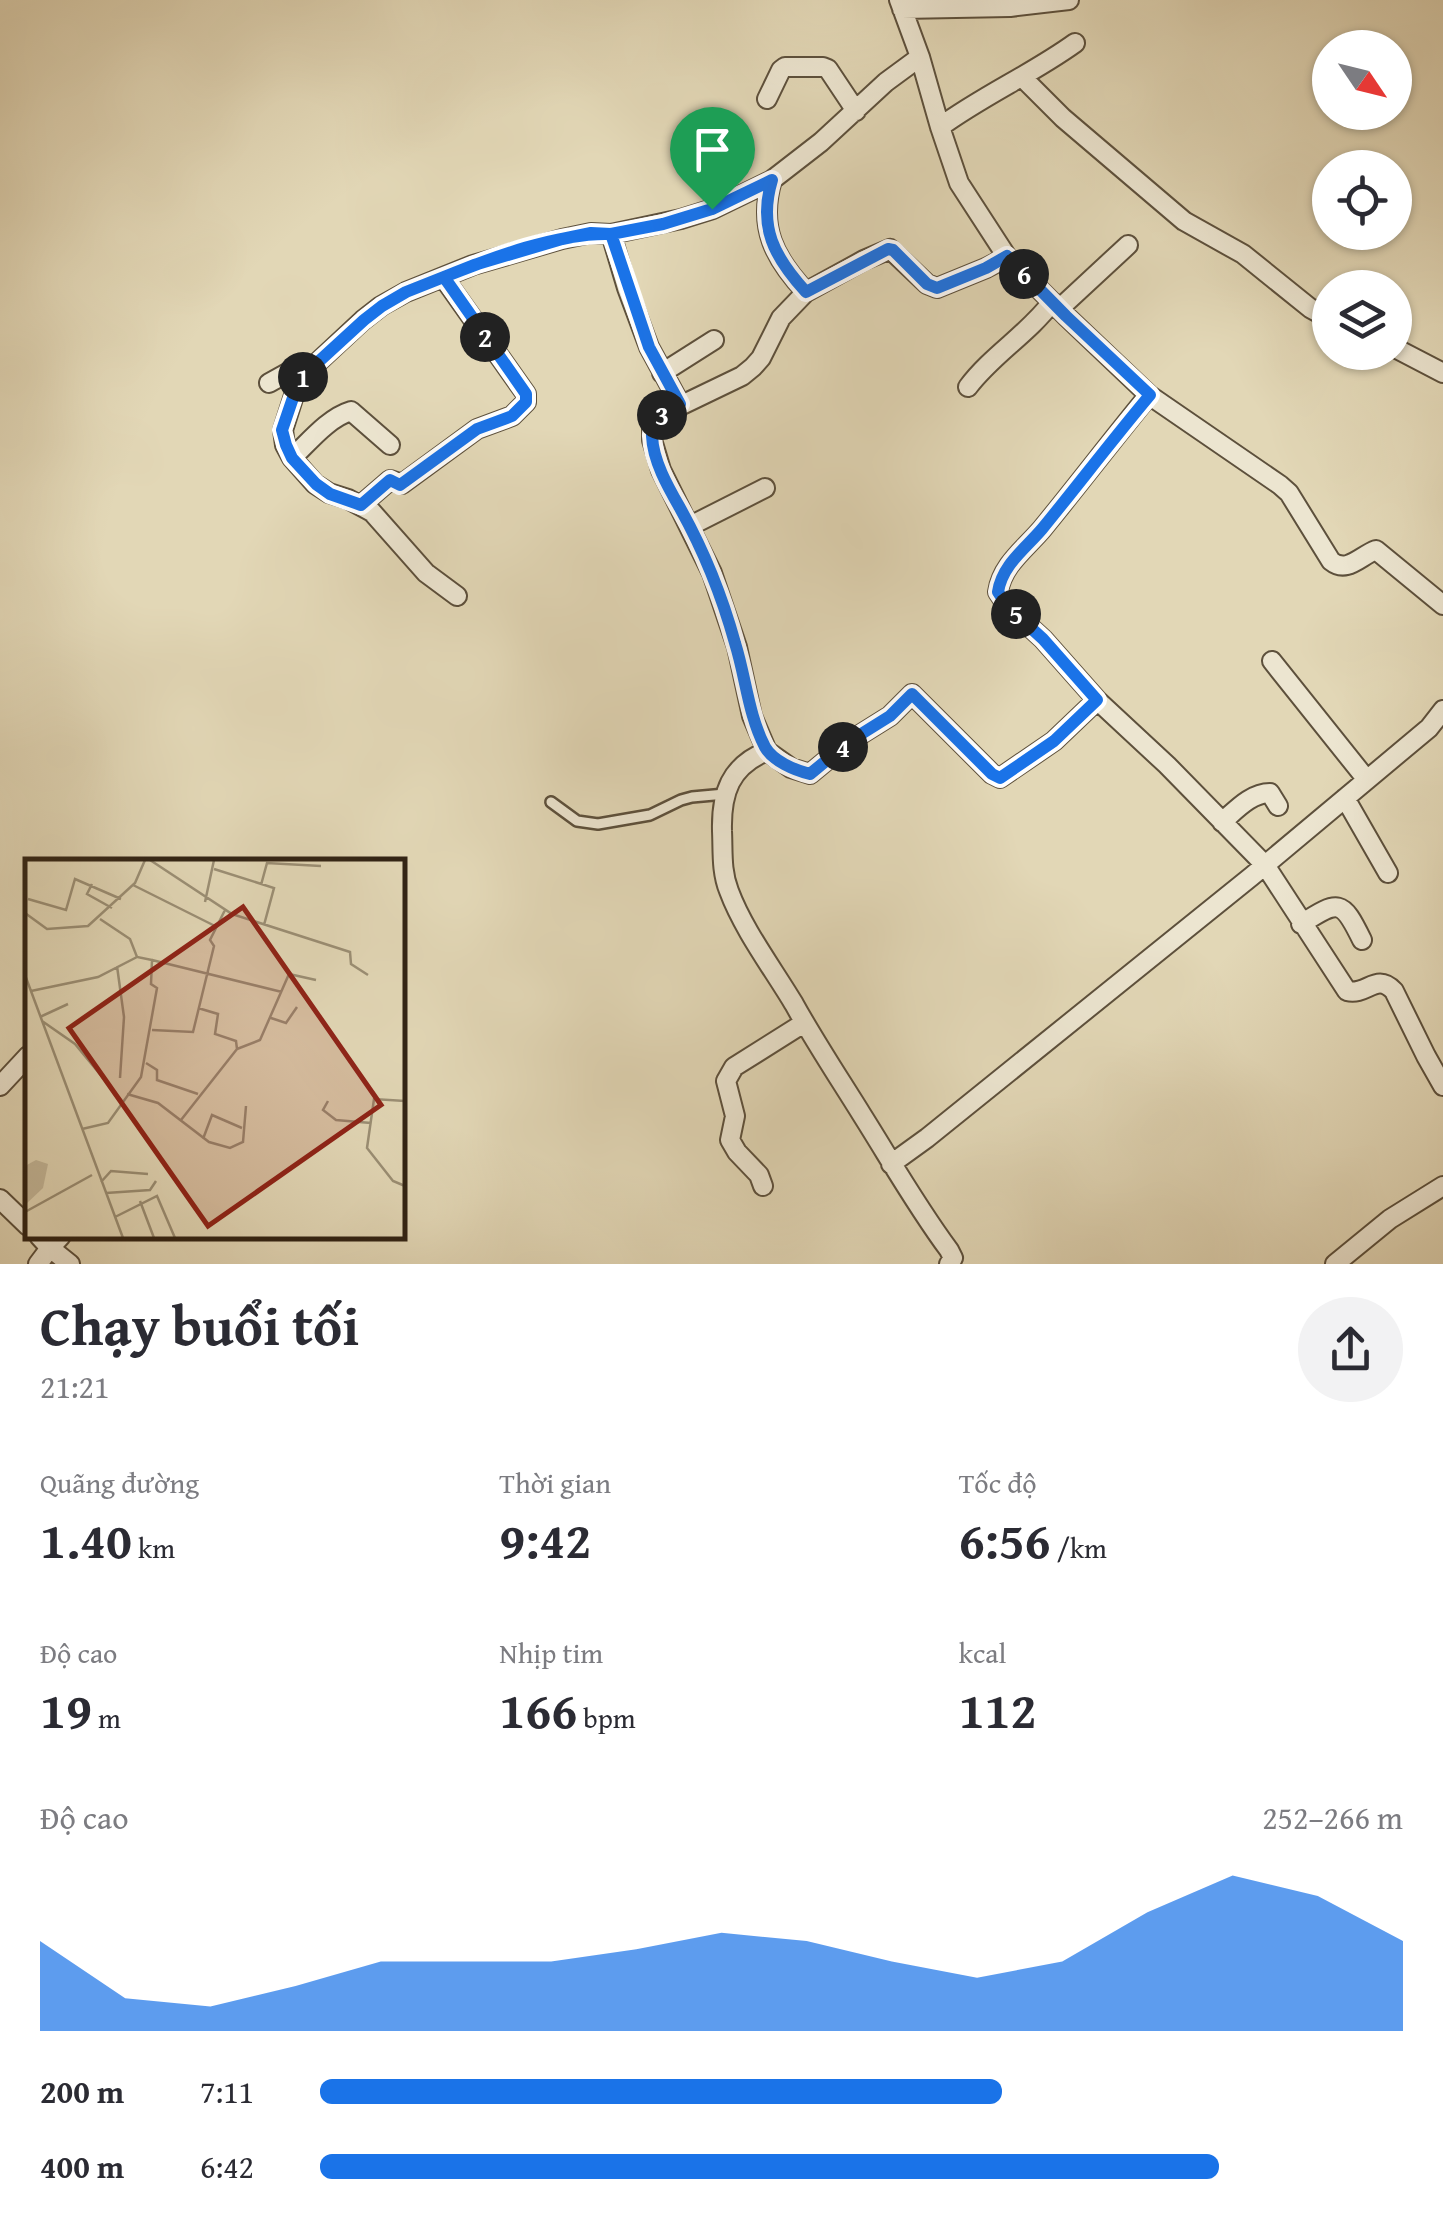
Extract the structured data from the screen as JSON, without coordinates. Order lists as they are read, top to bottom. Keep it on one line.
{"north":"bottom right","page":{"pins":["6","2","1","3","5","4"],"heading":["Chạy buổi tối","21:21"],"stats":[["Quãng đường","1.40 km"],["Thời gian","9:42"],["Tốc độ","6:56 /km"],["Độ cao","19 m"],["Nhịp tim","166 bpm"],["kcal","112"]],"chart":["Độ cao","252–266 m"],"list":[{"name":"200 m","note":"7:11"},{"name":"400 m","note":"6:42"}]}}
